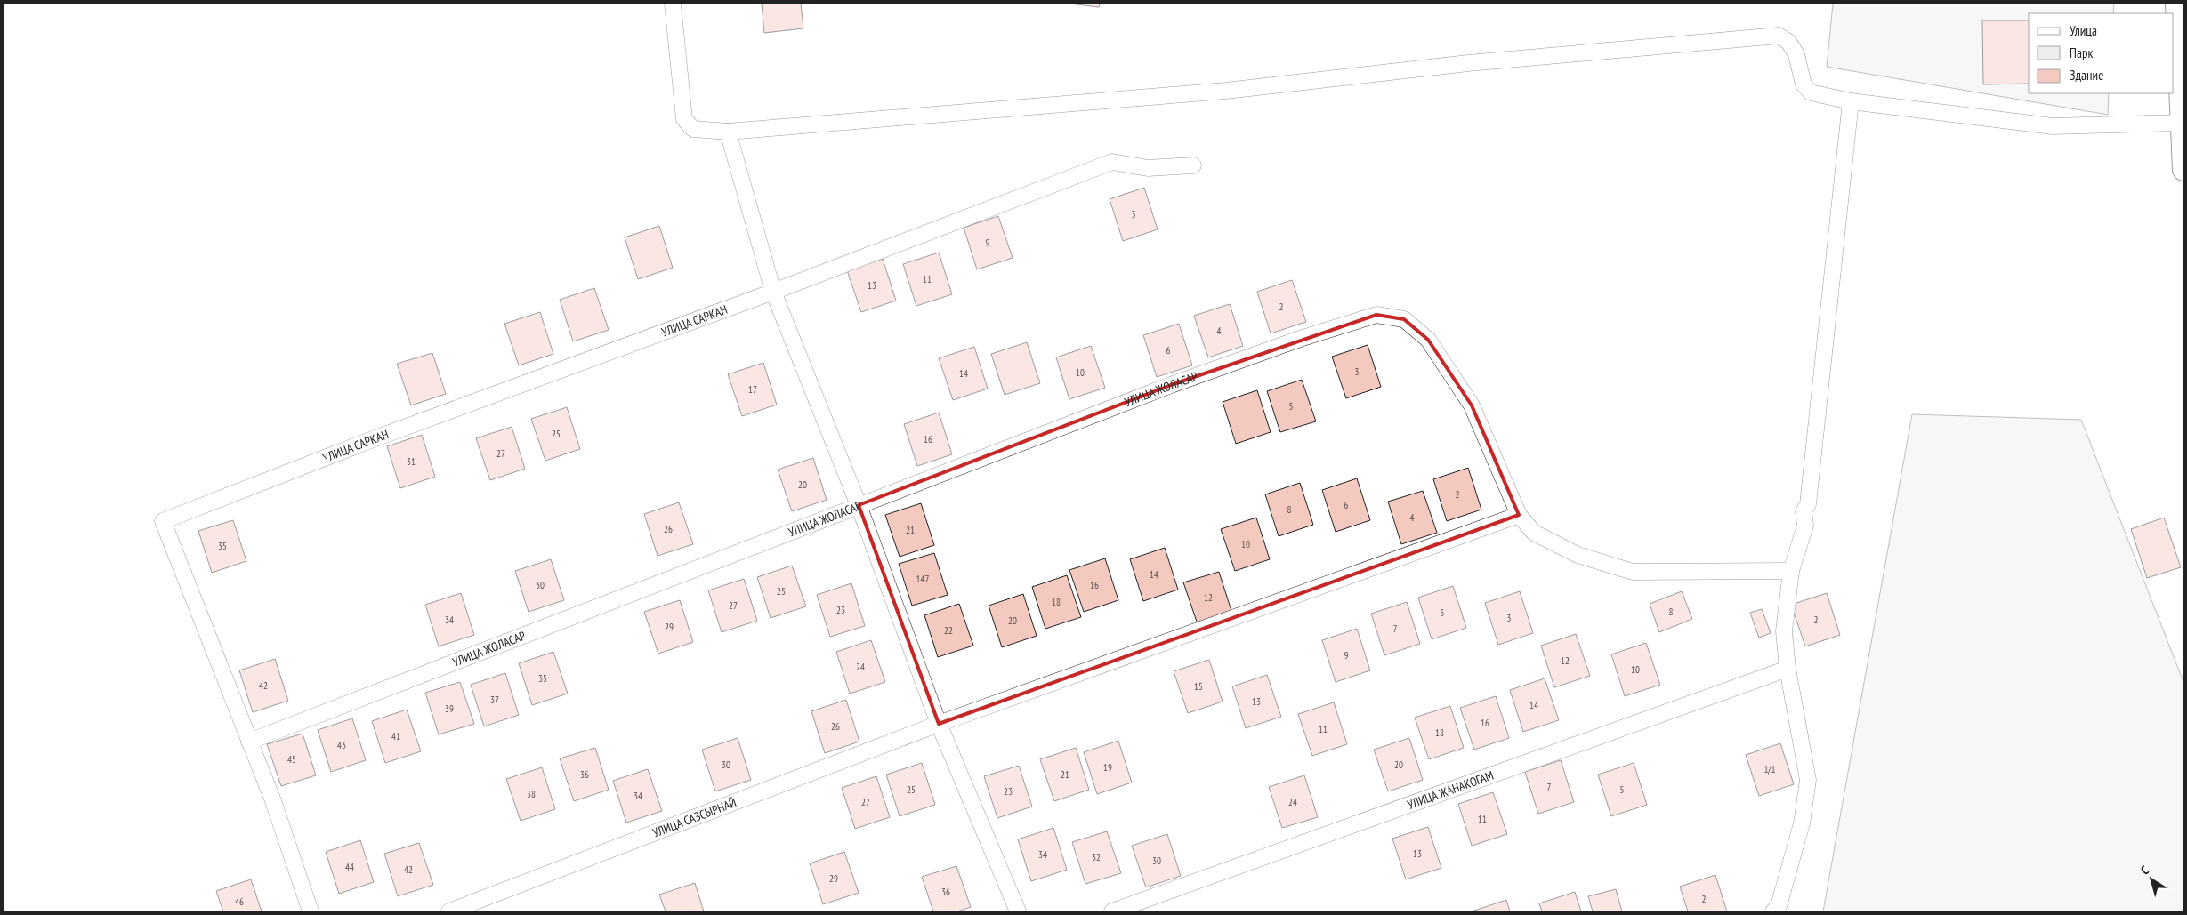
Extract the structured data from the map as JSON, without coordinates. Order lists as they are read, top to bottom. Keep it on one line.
{"streets":{"street":["УЛИЦА САРКАН","УЛИЦА ЖОЛАСАР","УЛИЦА ЖАНАКОГАМ","УЛИЦА САЗСЫРНАЙ"]},"crossings":[["УЛИЦА САРКАН","УЛИЦА ЖОЛАСАР"],["УЛИЦА ЖОЛАСАР","УЛИЦА САЗСЫРНАЙ"]],"house_numbers":["3","9","11","13","2","4","6","3","10","14","17","5","25","16","27","31","20","2","6","8","4","26","21","10","35","14","147","30","16","25","12","18","27","23","8","5","3","34","2","20","29","7","22","9","12","24","10","35","42","15","37","13","14","39","16","26","11","18","41","43","45","30","20","19","1/1","36","21","7","25","5","23","38","34","27","24","11","13","34","32","30","44","42","29","36","2","46"],"legend":["Улица","Парк","Здание"],"north":"top left"}
